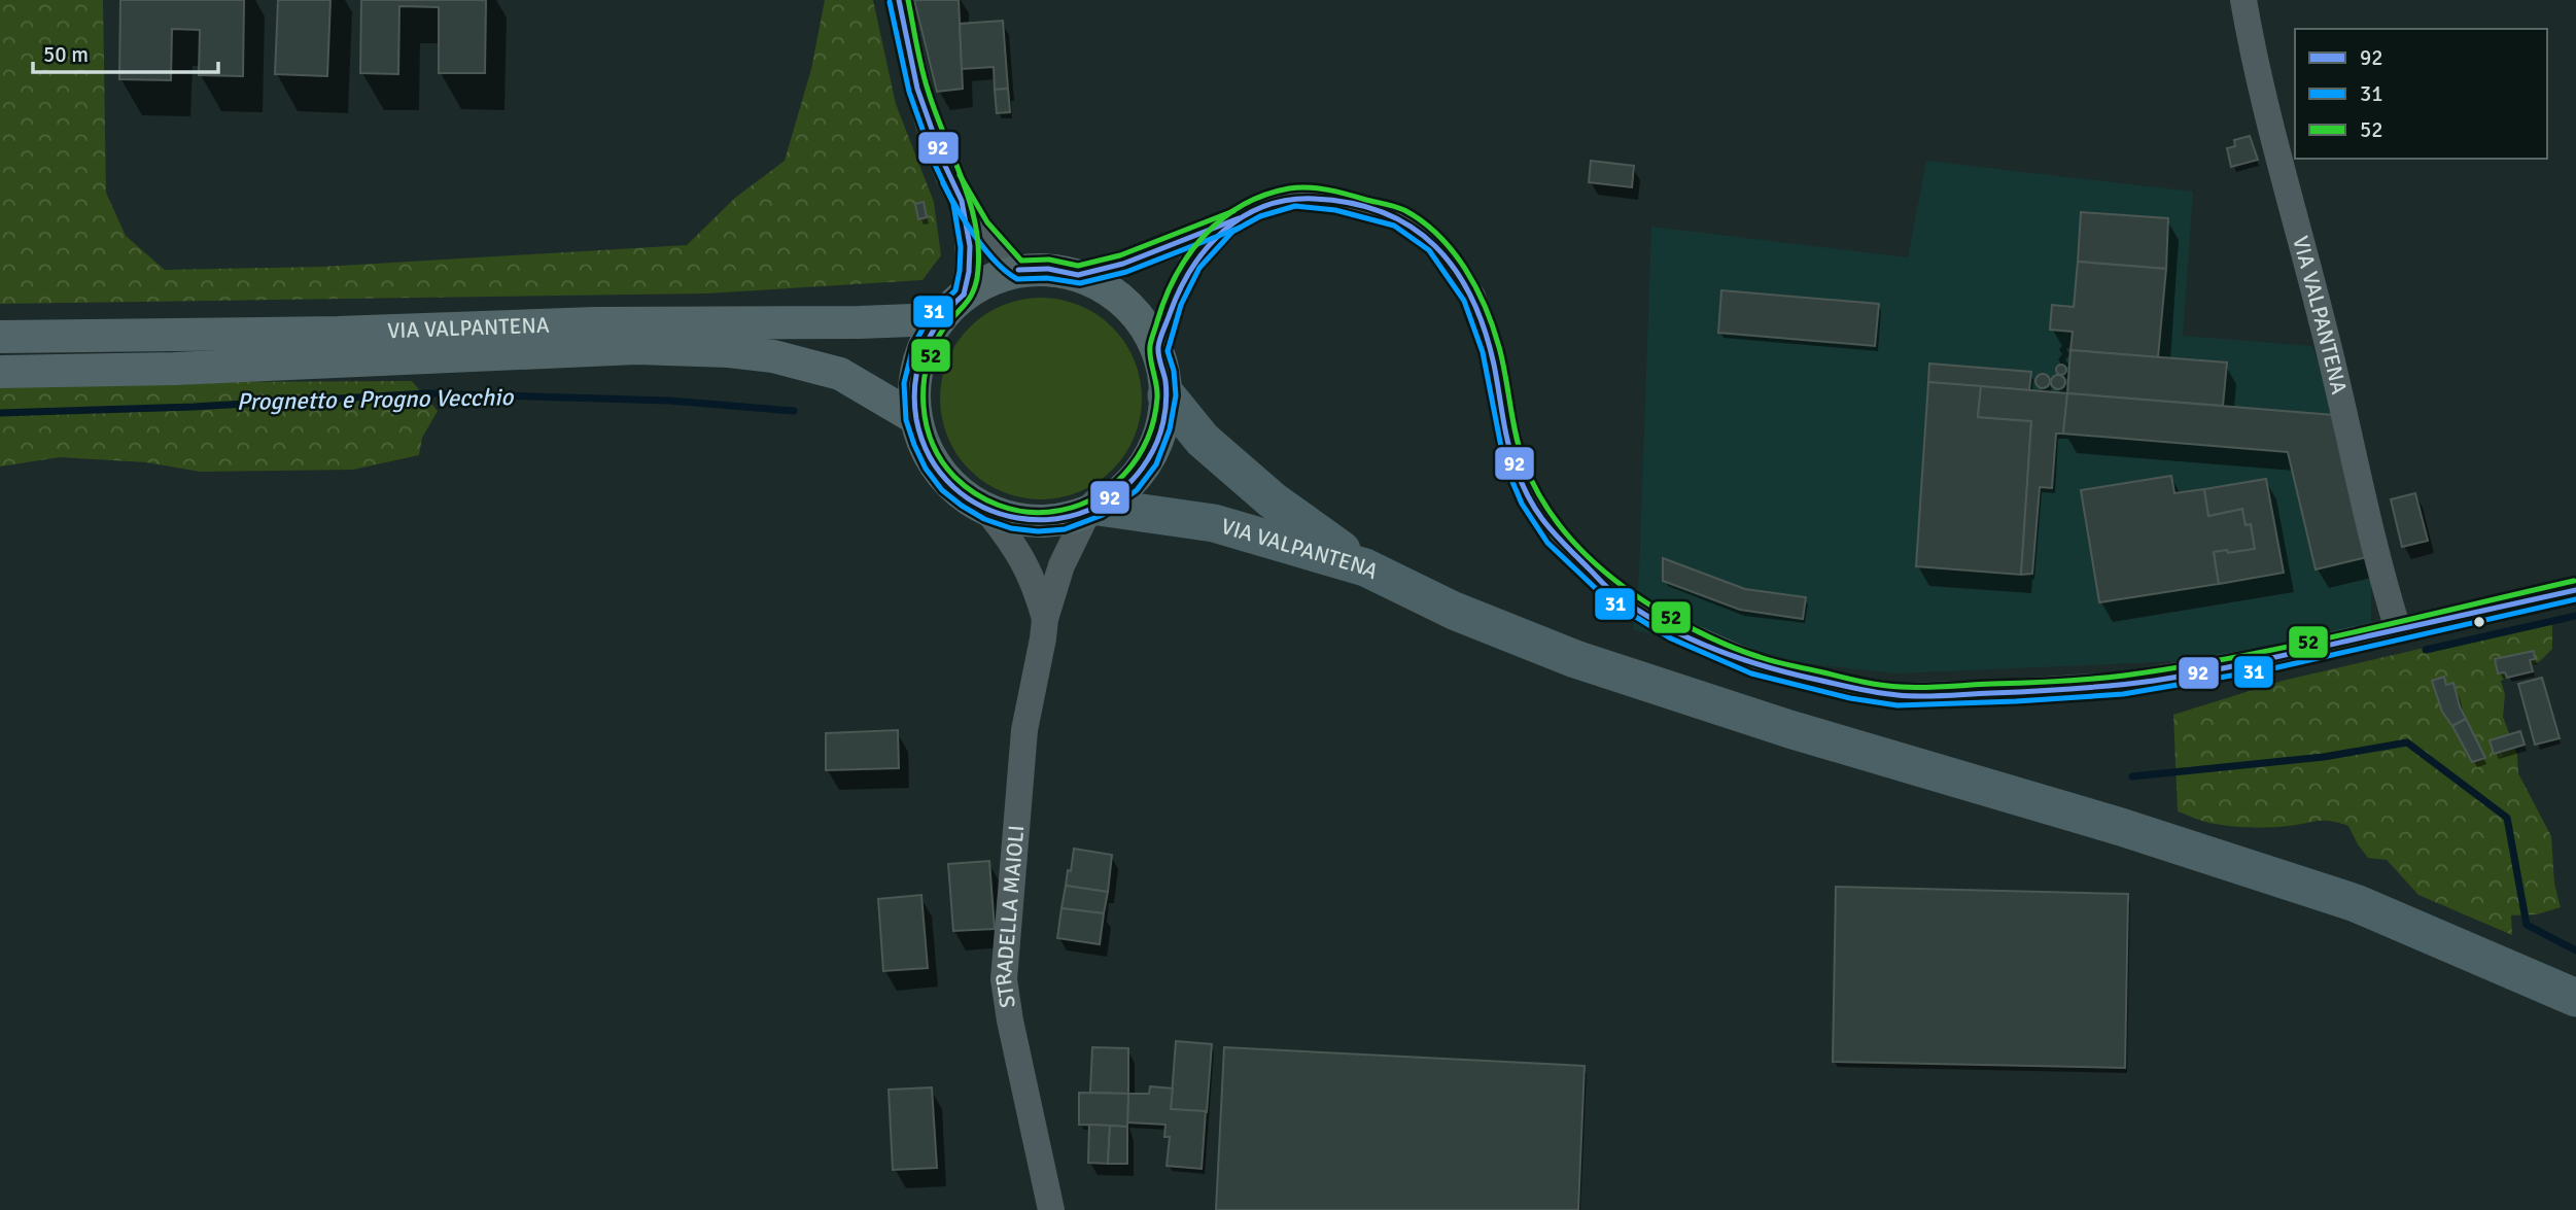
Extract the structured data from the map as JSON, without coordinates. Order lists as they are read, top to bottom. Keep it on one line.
{"streets":{"highway":["VIA VALPANTENA"],"street":["STRADELLA MAIOLI"]},"crossings":[["VIA VALPANTENA","STRADELLA MAIOLI"]],"water":["Prognetto e Progno Vecchio"],"lines":["transit line 92","transit line 52","transit line 31"],"legend":["92","31","52"],"scale_bar":"50 m"}
